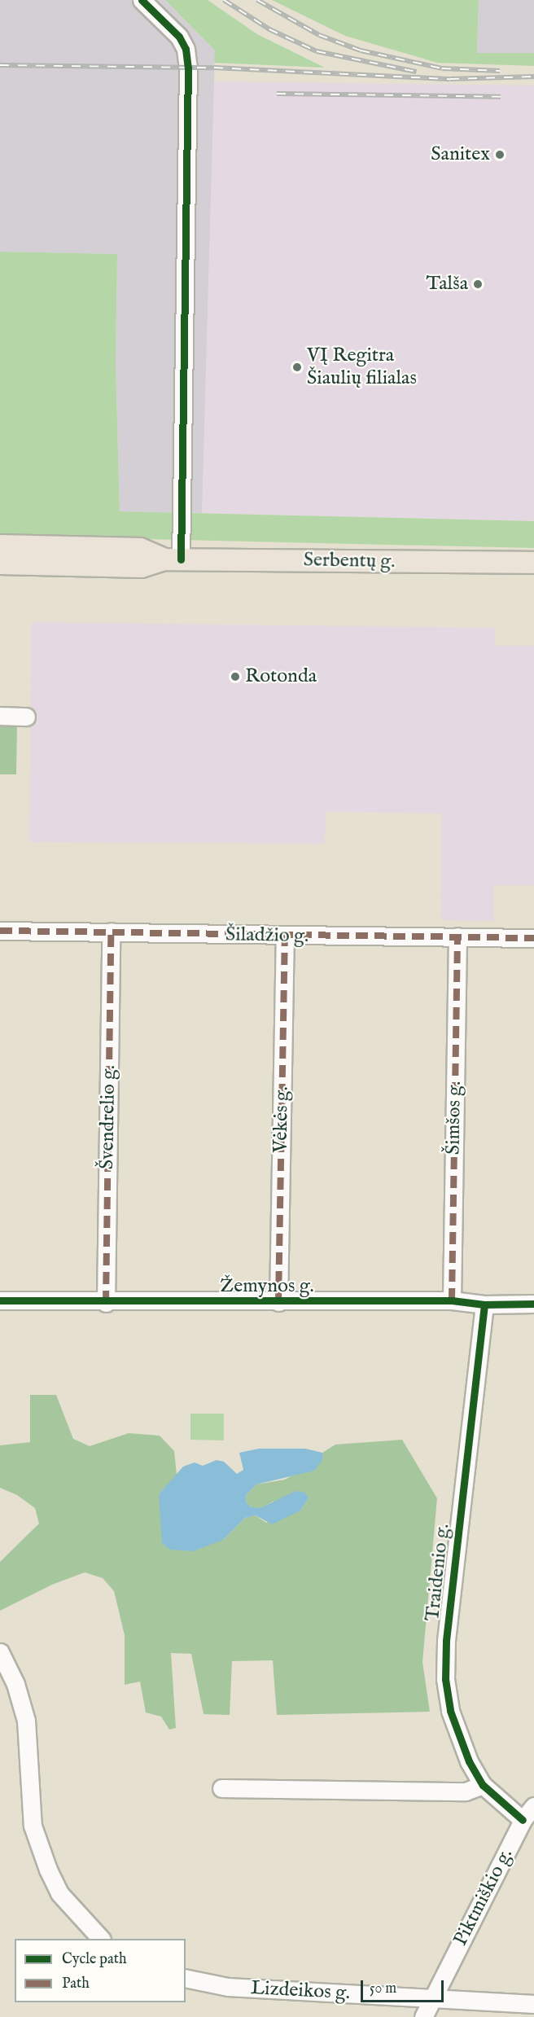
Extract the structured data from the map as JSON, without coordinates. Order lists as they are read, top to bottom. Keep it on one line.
{"streets":{"main road":["Serbentų g."],"street":["Šiladžio g.","Švendrelio g.","Šimšos g.","Vėkės g.","Žemynos g.","Traidenio g.","Piktmiškio g.","Lizdeikos g."]},"crossings":[["Šiladžio g.","Švendrelio g."],["Šiladžio g.","Šimšos g."],["Šiladžio g.","Vėkės g."],["Švendrelio g.","Žemynos g."],["Šimšos g.","Žemynos g."],["Vėkės g.","Žemynos g."],["Žemynos g.","Traidenio g."],["Traidenio g.","Piktmiškio g."],["Piktmiškio g.","Lizdeikos g."]],"places":["Sanitex","Talša","VĮ Regitra Šiaulių filialas","Rotonda"],"legend":["Cycle path","Path"],"scale_bar":"50 m"}
